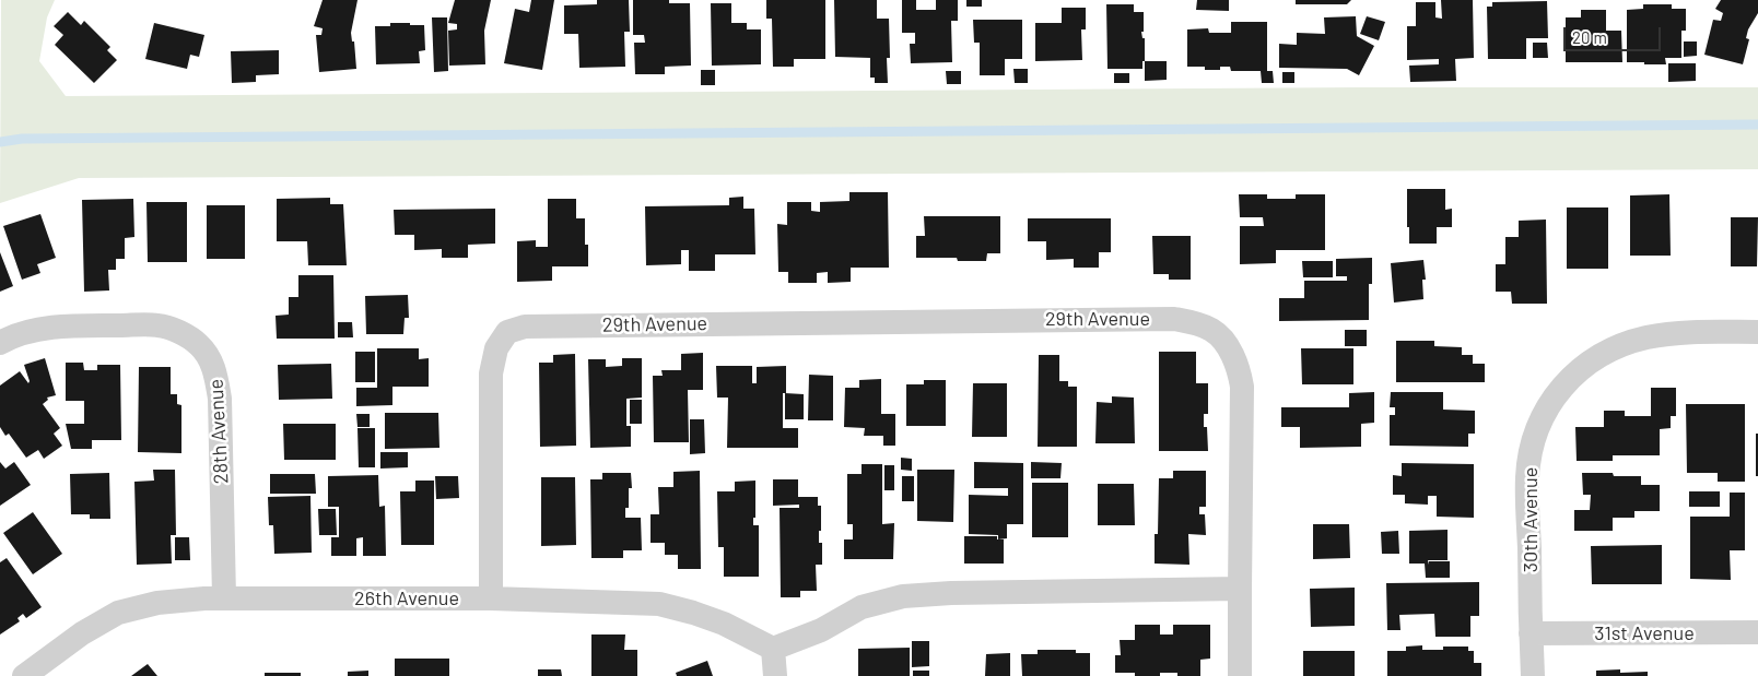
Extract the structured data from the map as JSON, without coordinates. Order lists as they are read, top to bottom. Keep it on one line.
{"streets":{"street":["29th Avenue","28th Avenue","30th Avenue","26th Avenue","31st Avenue"]},"crossings":[["29th Avenue","26th Avenue"],["28th Avenue","26th Avenue"],["30th Avenue","31st Avenue"]],"scale_bar":"20 m"}
